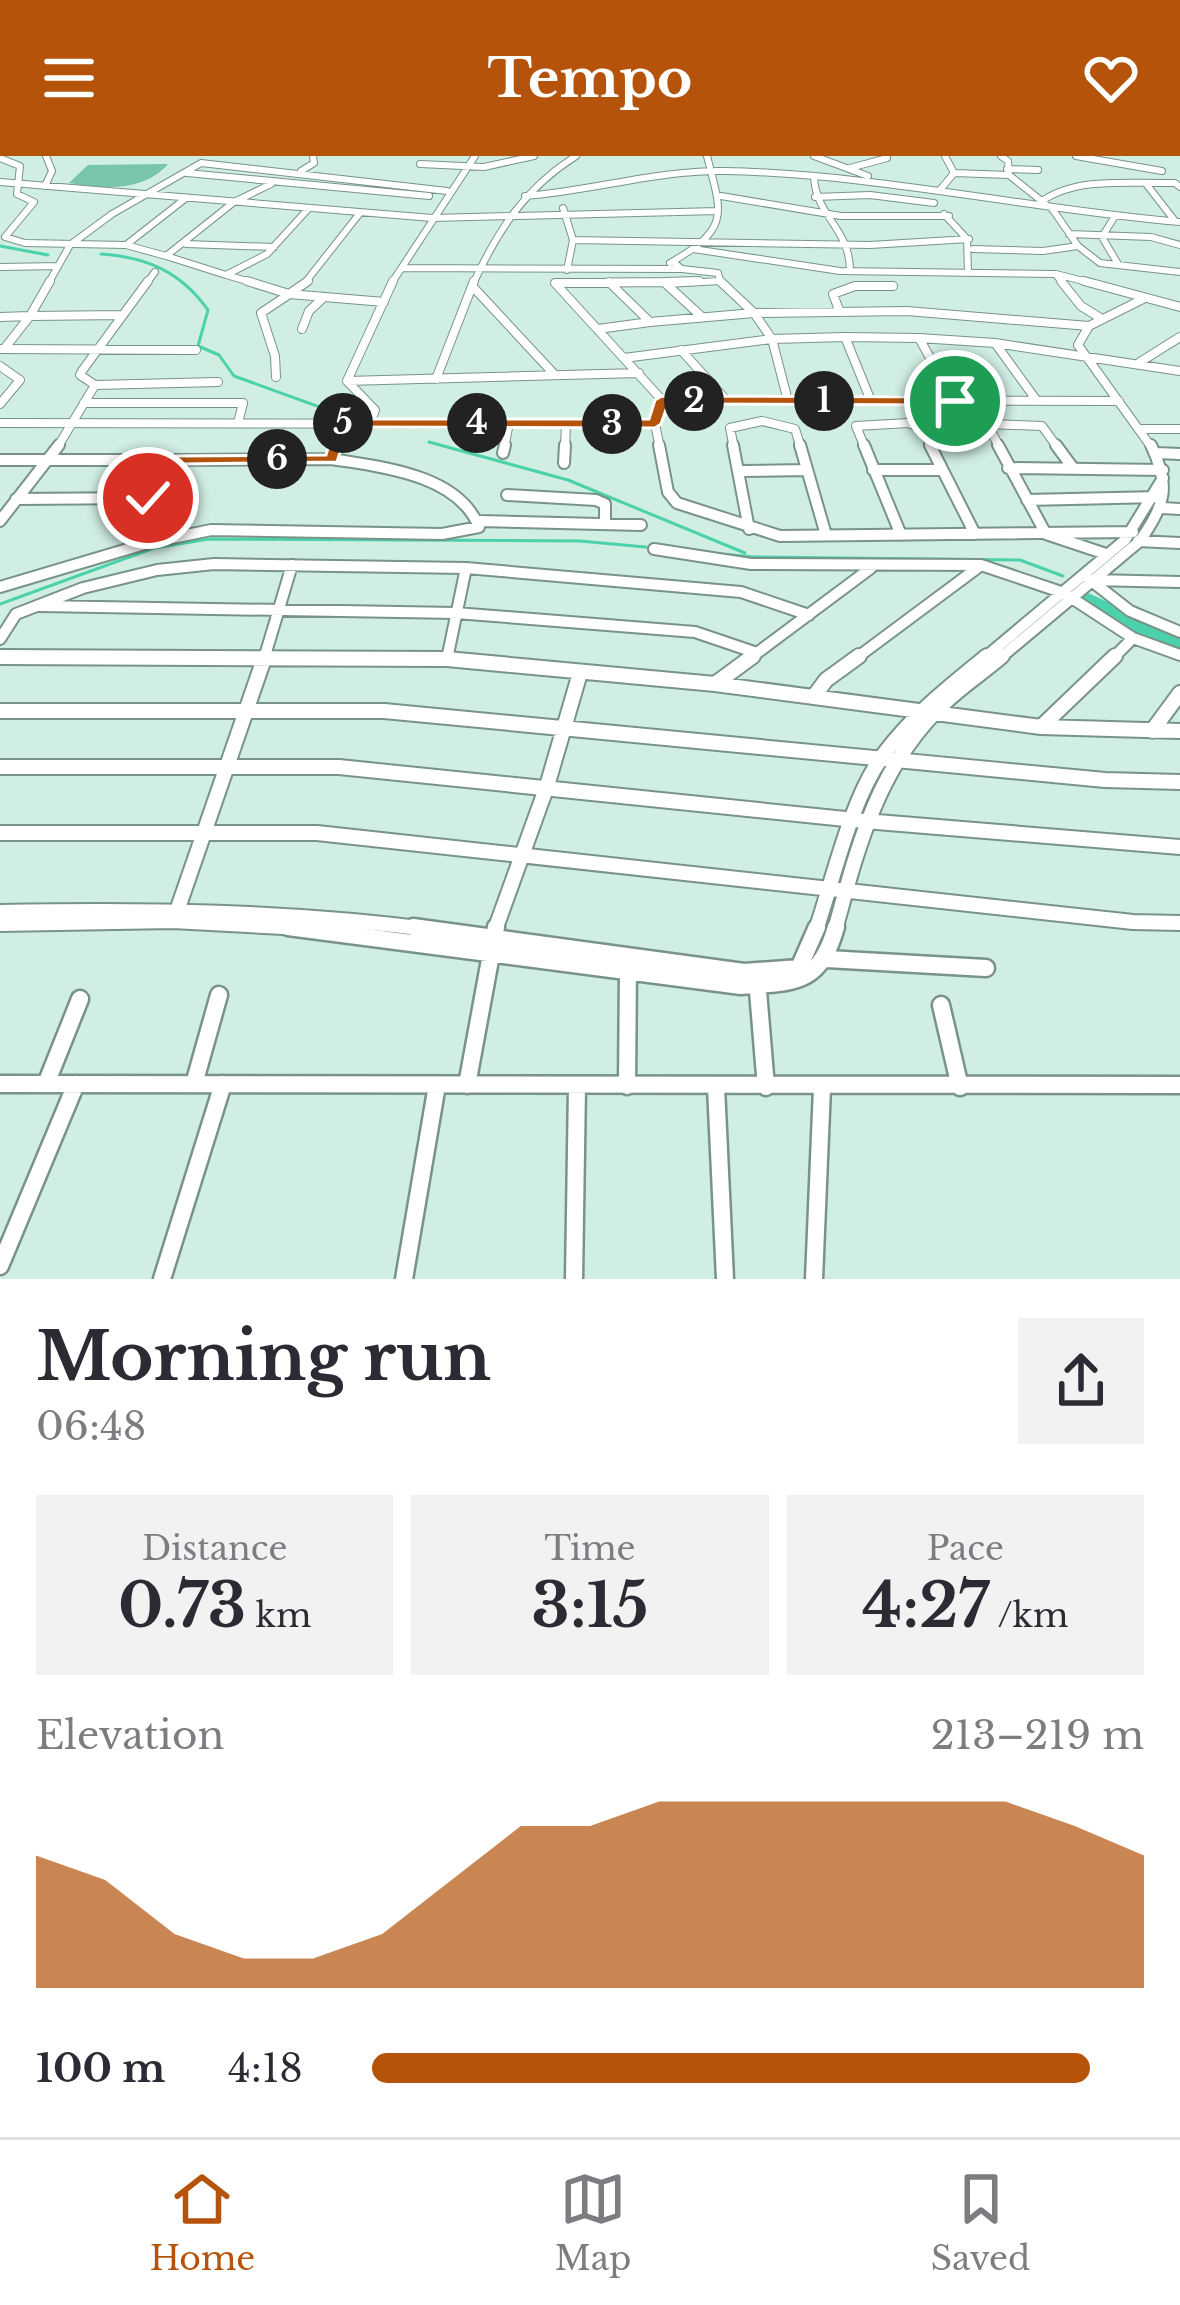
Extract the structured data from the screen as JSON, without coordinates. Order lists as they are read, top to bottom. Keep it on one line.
{"page":{"header":"Tempo","pins":["1","2","4","5","3","6"],"heading":["Morning run","06:48"],"stats":[["Distance","0.73 km"],["Time","3:15"],["Pace","4:27 /km"]],"chart":["Elevation","213–219 m"],"list":[{"name":"100 m","note":"4:18"}],"tabs":["Home","Map","Saved"]}}
